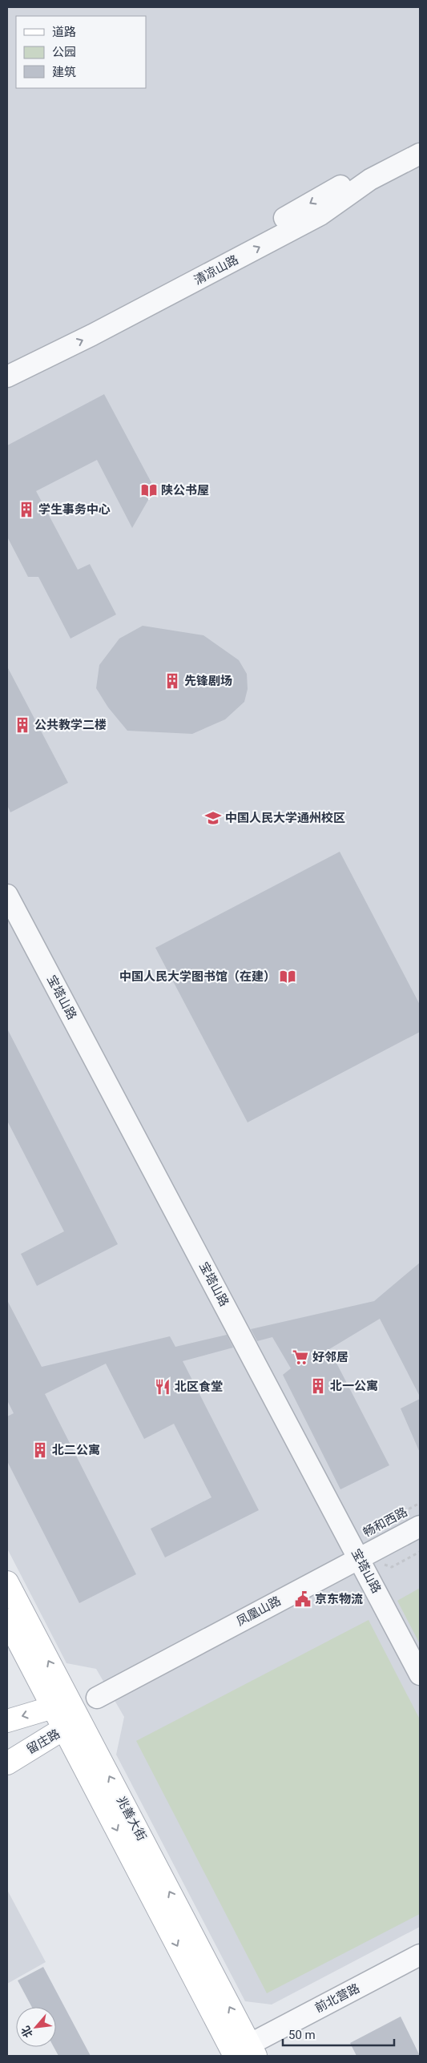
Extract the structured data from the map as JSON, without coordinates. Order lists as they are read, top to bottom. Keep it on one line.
{"streets":{"main road":["留庄路","兆善大街"],"street":["清凉山路","宝塔山路","凤凰山路","前北营路"],"path":["畅和西路"]},"crossings":[["宝塔山路","畅和西路"],["宝塔山路","凤凰山路"],["畅和西路","凤凰山路"],["留庄路","兆善大街"],["兆善大街","前北营路"]],"places":{"library":["陕公书屋","中国人民大学图书馆（在建）"],"building":["学生事务中心","先锋剧场","公共教学二楼","北一公寓","北二公寓"],"school or university":["中国人民大学通州校区"],"supermarket":["好邻居"],"restaurant":["北区食堂"],"public building":["京东物流"]},"legend":["道路","公园","建筑"],"scale_bar":"50 m","north":"bottom left"}
